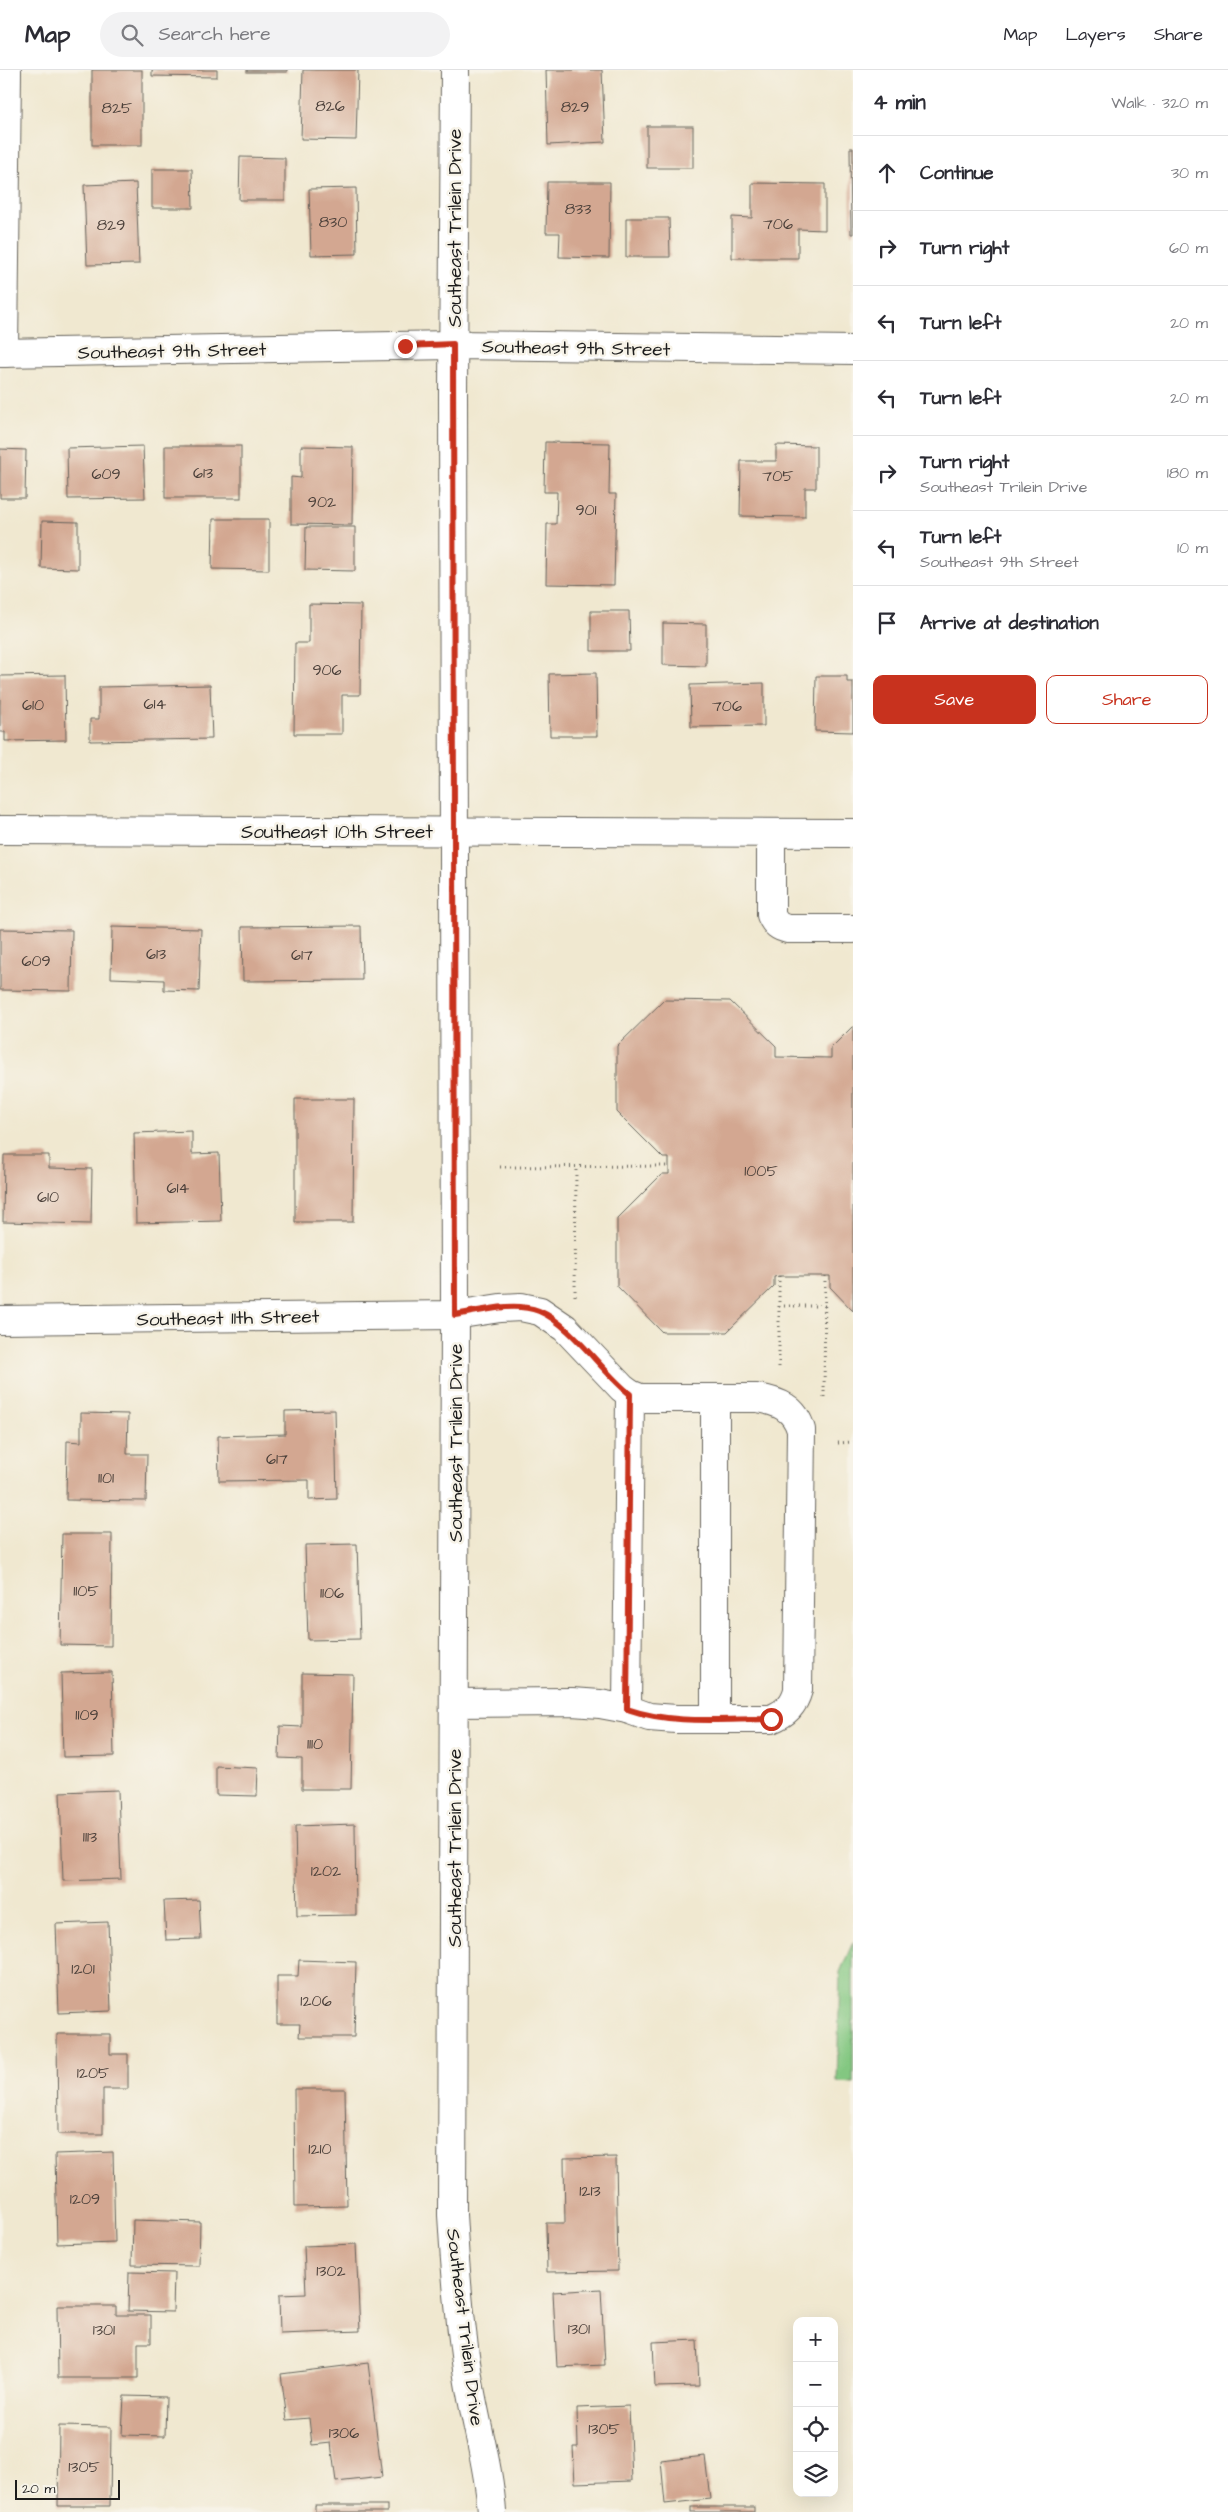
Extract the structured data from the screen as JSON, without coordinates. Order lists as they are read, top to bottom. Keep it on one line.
{"streets":{"street":["Southeast Trilein Drive","Southeast 9th Street","Southeast 10th Street","Southeast 11th Street"]},"crossings":[["Southeast Trilein Drive","Southeast 9th Street"],["Southeast Trilein Drive","Southeast 10th Street"],["Southeast Trilein Drive","Southeast 11th Street"]],"house_numbers":["826","829","825","833","830","706","829","613","609","705","902","901","906","614","610","706","613","617","609","1005","614","610","617","1101","1105","1106","1109","1110","1113","1202","1201","1206","1205","1210","1213","1209","1302","1301","1301","1305","1306","1305"],"scale_bar":"20 m","page":{"header":"Map","search":"Search here","nav":["Map","Layers","Share"],"heading":["4 min","Walk · 320 m"],"list":[["Continue","30 m"],["Turn right","60 m"],["Turn left","20 m"],["Turn left","20 m"],["Turn right","Southeast Trilein Drive","180 m"],["Turn left","Southeast 9th Street","10 m"],"Arrive at destination"],"buttons":["Save","Share"],"map_buttons":["+","−"],"scale":"20 m"}}
